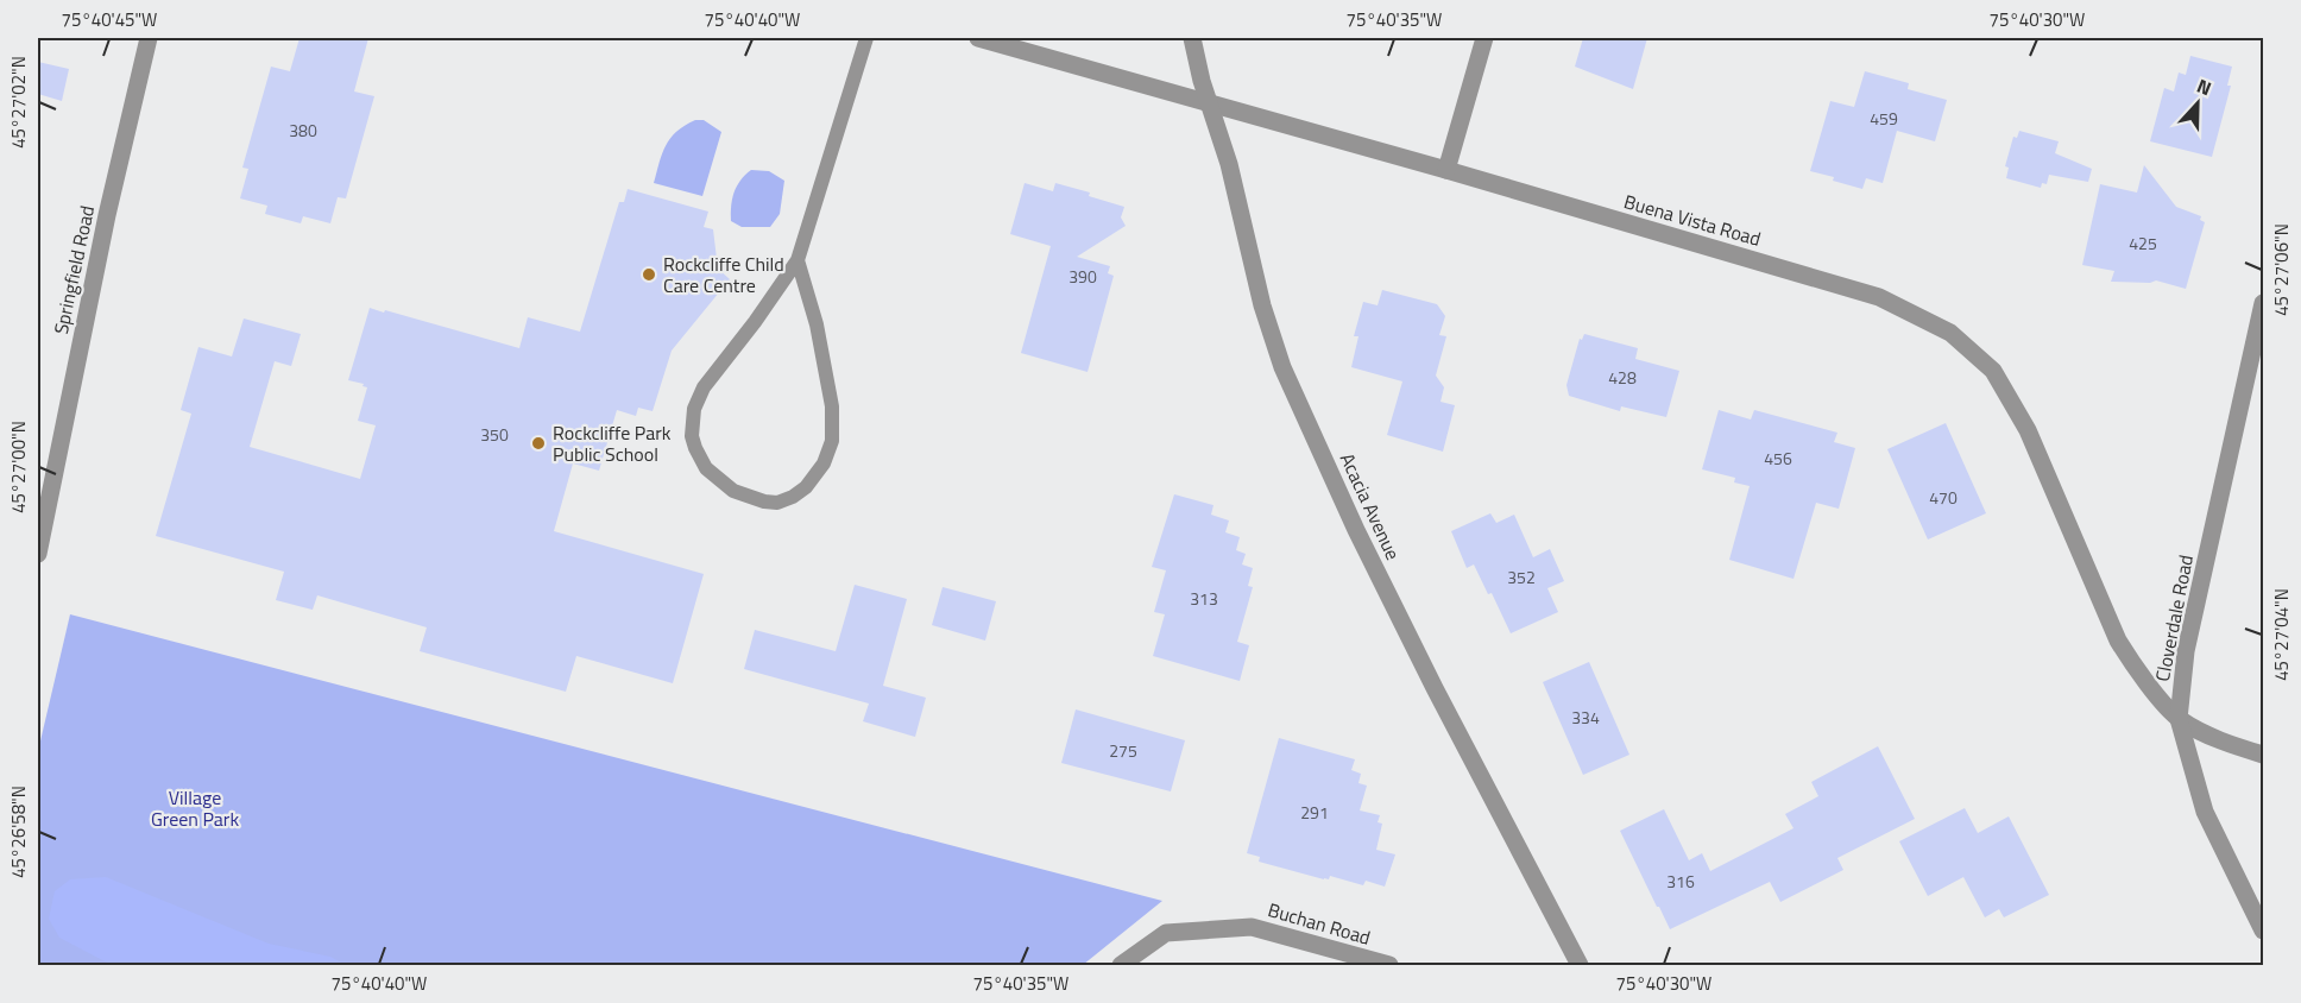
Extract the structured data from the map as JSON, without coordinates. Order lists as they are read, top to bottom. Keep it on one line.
{"streets":{"street":["Buena Vista Road","Springfield Road","Acacia Avenue","Cloverdale Road","Buchan Road"]},"crossings":[["Buena Vista Road","Acacia Avenue"],["Buena Vista Road","Cloverdale Road"]],"parks":["Village Green Park"],"places":["Rockcliffe Child Care Centre","Rockcliffe Park Public School"],"house_numbers":["459","380","425","390","428","350","456","470","352","313","334","275","291","316"],"north":"top","coordinates":["75°40'45\"W","75°40'40\"W","75°40'35\"W","75°40'30\"W","45°27'02\"N","45°27'06\"N","45°27'00\"N","45°27'04\"N","45°26'58\"N"]}
